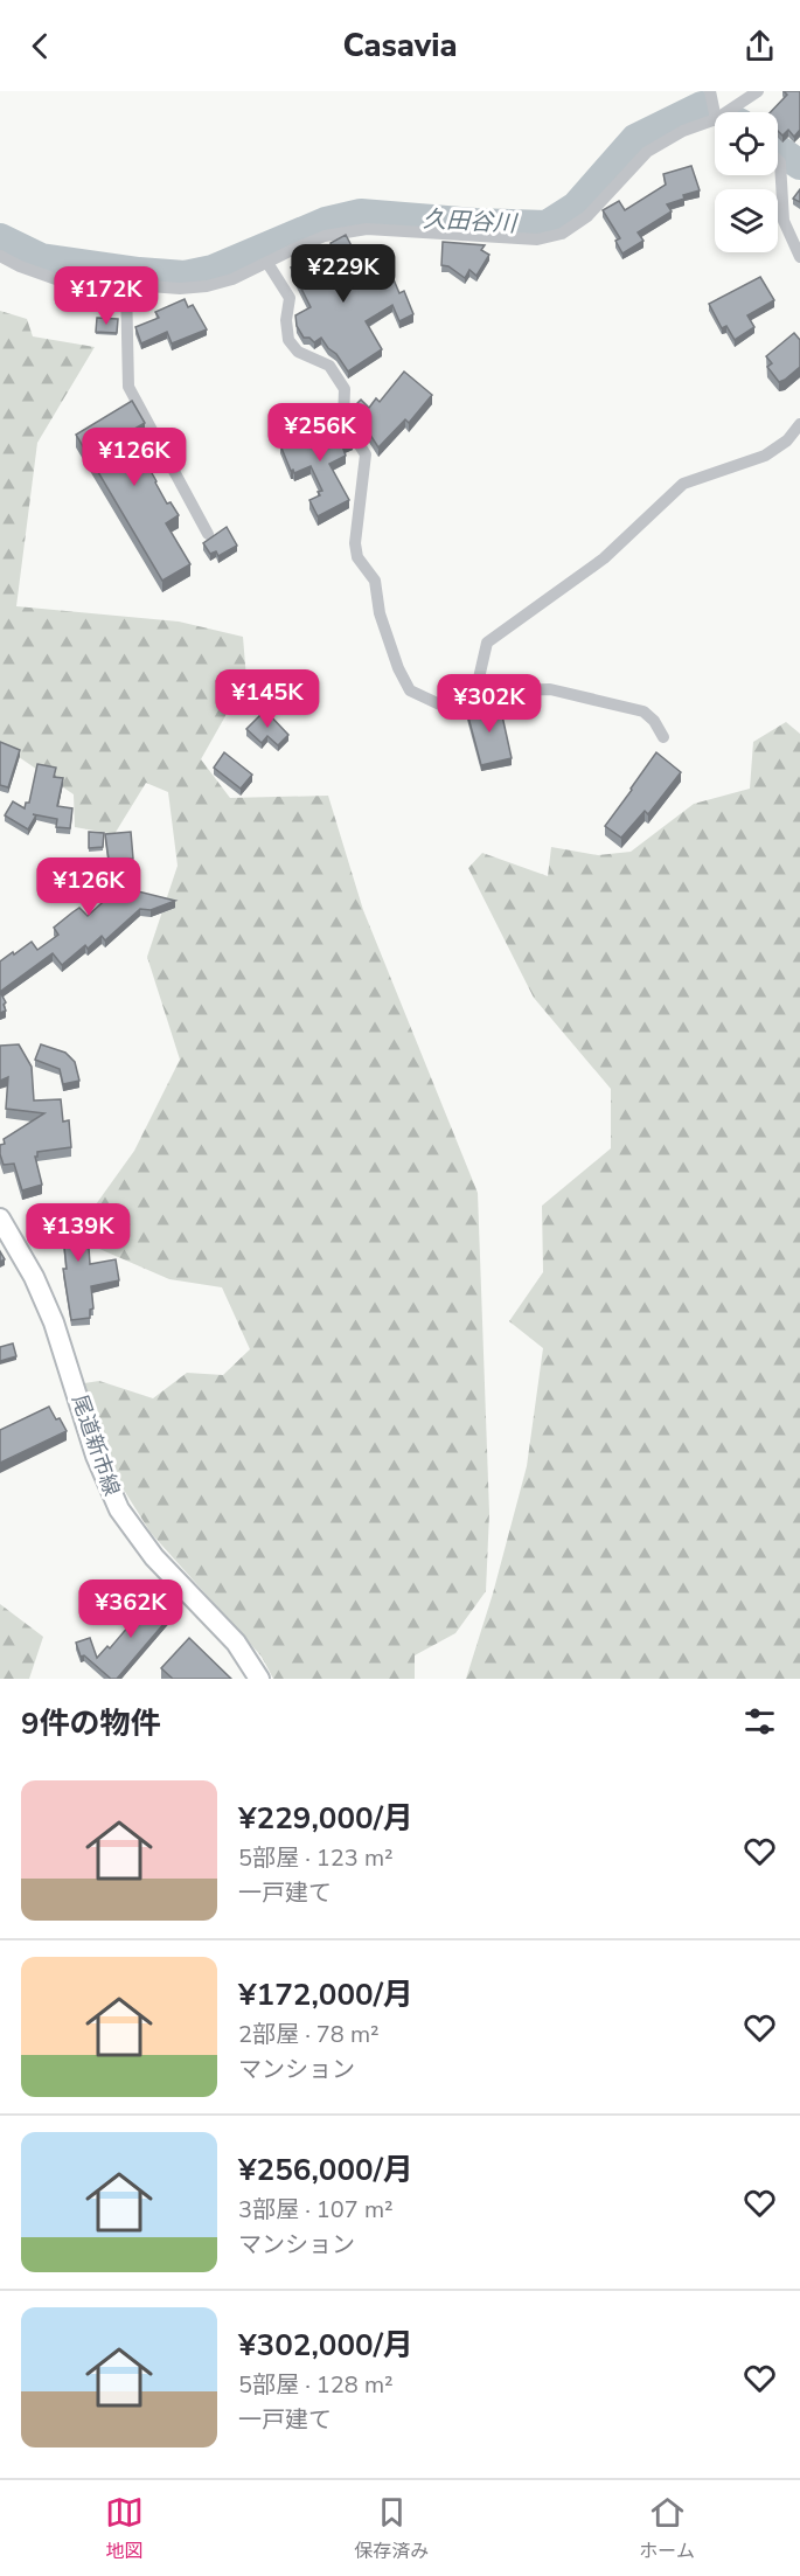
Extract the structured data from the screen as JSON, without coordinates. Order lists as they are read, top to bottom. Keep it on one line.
{"streets":{"main road":["尾道新市線"]},"water":["久田谷川"],"page":{"header":"Casavia","price":["¥229K","¥172K","¥256K","¥126K","¥145K","¥302K","¥126K","¥139K","¥362K"],"heading":"9件の物件","list":[{"name":"¥229,000/月","note":"5部屋 · 123 m² · 一戸建て"},{"name":"¥172,000/月","note":"2部屋 · 78 m² · マンション"},{"name":"¥256,000/月","note":"3部屋 · 107 m² · マンション"},{"name":"¥302,000/月","note":"5部屋 · 128 m² · 一戸建て"}],"tabs":["地図","保存済み","ホーム"]}}
